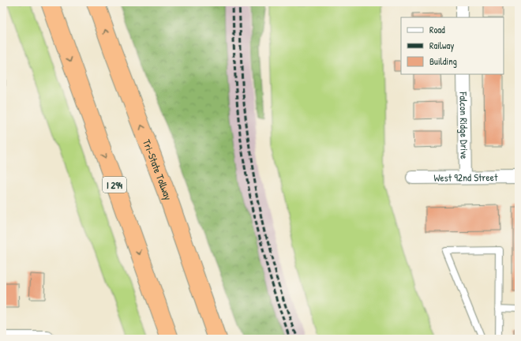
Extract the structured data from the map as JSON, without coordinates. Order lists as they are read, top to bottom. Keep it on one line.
{"streets":{"highway":["Tri-State Tollway","I 294"],"street":["Falcon Ridge Drive","West 92nd Street"]},"crossings":[["Falcon Ridge Drive","West 92nd Street"]],"legend":["Road","Railway","Building"]}
